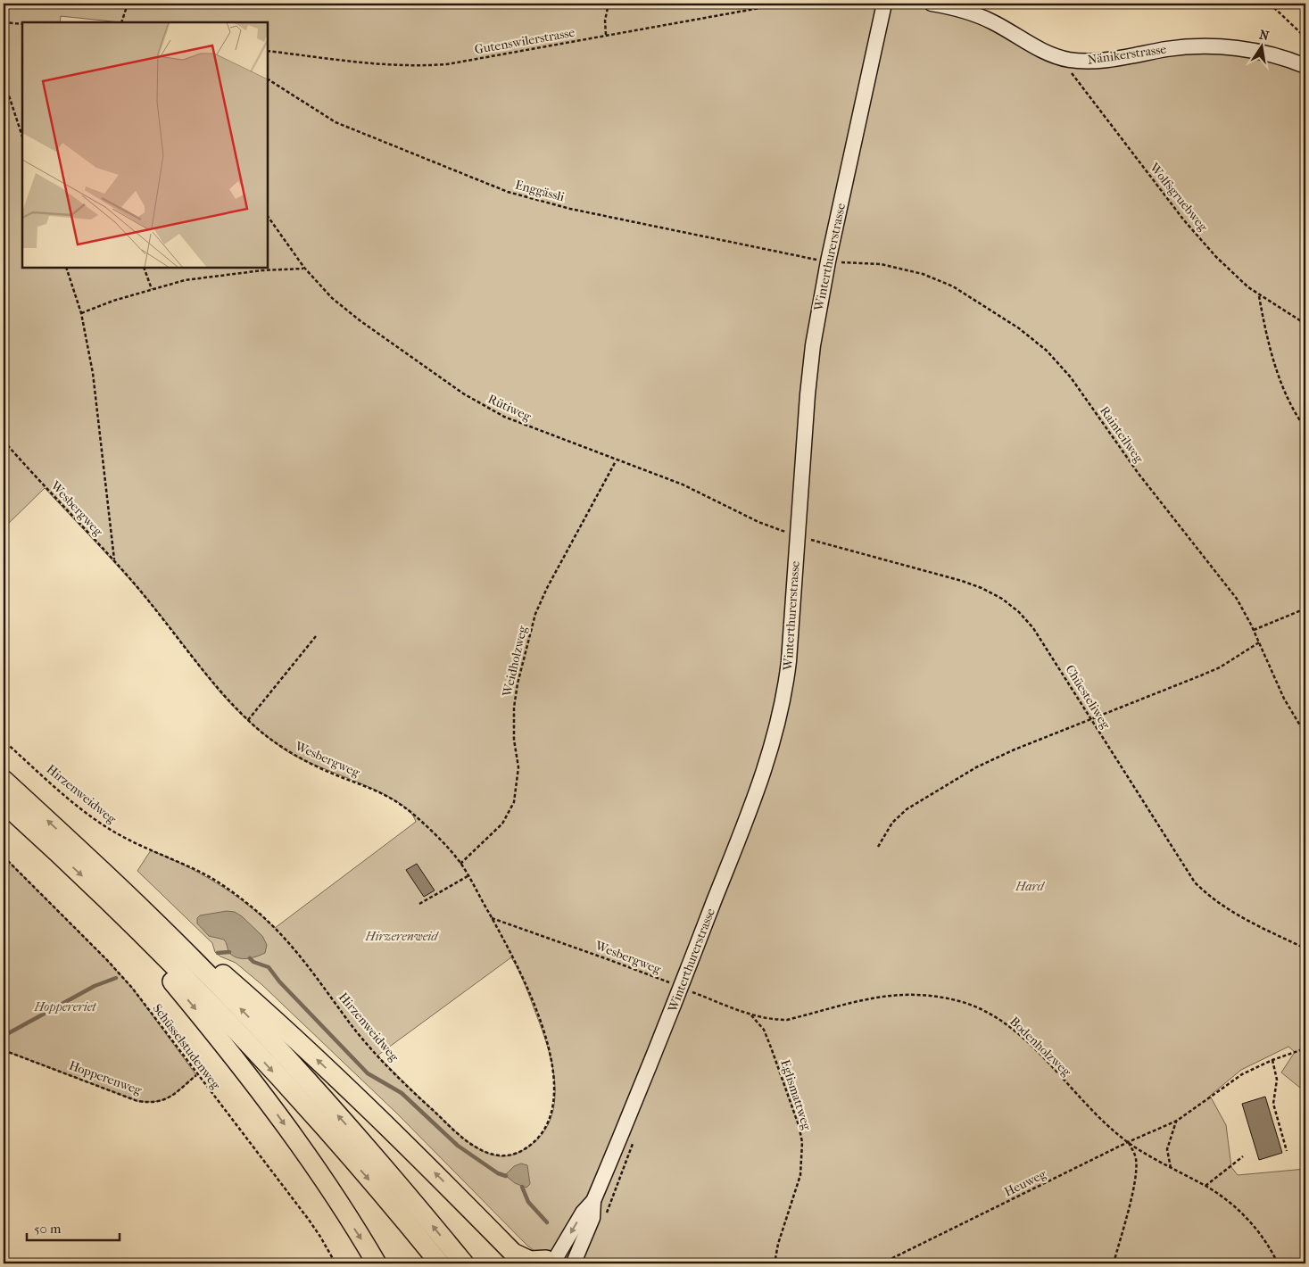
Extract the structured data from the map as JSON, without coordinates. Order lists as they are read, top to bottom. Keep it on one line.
{"streets":{"main road":["Nänikerstrasse","Winterthurerstrasse"],"path":["Gutenswilerstrasse","Enggässli","Wolfsgruebweg","Rütiweg","Rainteilweg","Wesbergweg","Weidholzweg","Chüesteliweg","Hirzenweidweg","Schüsselstudenweg","Bodenholzweg","Hopperenweg","Eglismattweg","Heuweg"]},"crossings":[["Nänikerstrasse","Wolfsgruebweg"],["Enggässli","Winterthurerstrasse"],["Enggässli","Rainteilweg"],["Winterthurerstrasse","Rütiweg"],["Winterthurerstrasse","Rainteilweg"],["Winterthurerstrasse","Wesbergweg"],["Winterthurerstrasse","Chüesteliweg"],["Winterthurerstrasse","Bodenholzweg"],["Rütiweg","Weidholzweg"],["Rütiweg","Chüesteliweg"],["Wesbergweg","Weidholzweg"],["Wesbergweg","Hirzenweidweg"],["Wesbergweg","Bodenholzweg"],["Schüsselstudenweg","Hopperenweg"],["Bodenholzweg","Eglismattweg"],["Bodenholzweg","Heuweg"]],"parks":["Hard","Hirzerenweid","Hoppereriet"],"scale_bar":"50 m","north":"top"}
